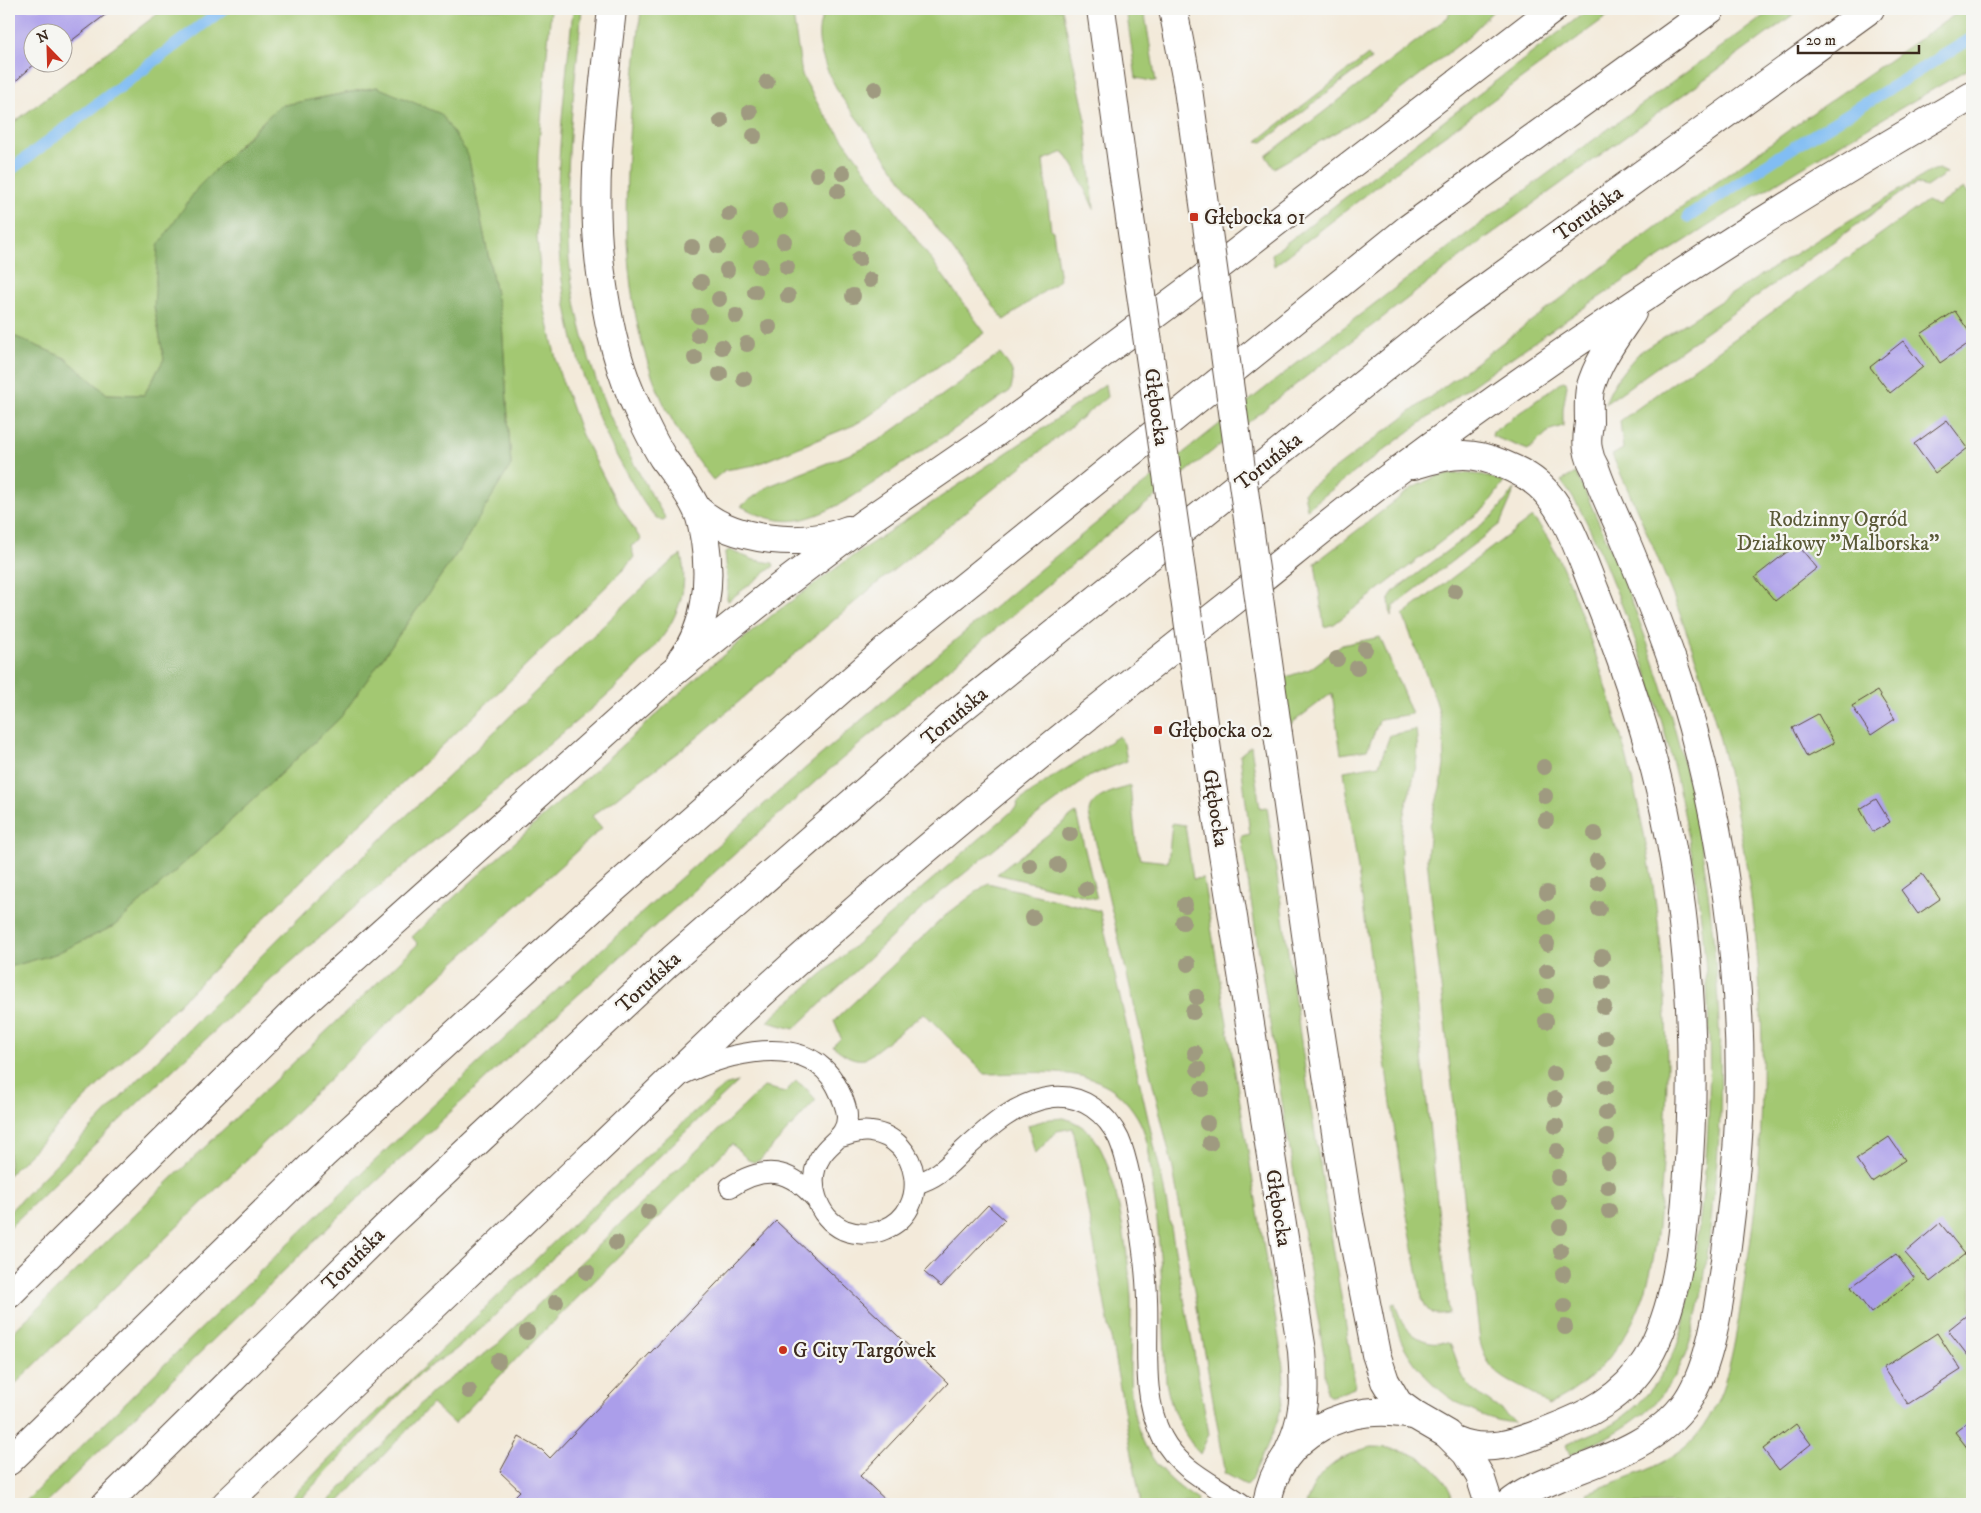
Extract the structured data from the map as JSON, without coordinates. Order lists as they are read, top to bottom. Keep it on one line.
{"streets":{"main road":["Toruńska","Głębocka"]},"parks":["Rodzinny Ogród Działkowy \"Malborska\""],"places":{"transit":["Głębocka 01","Głębocka 02"],"other":["G City Targówek"]},"scale_bar":"20 m","north":"top left"}
